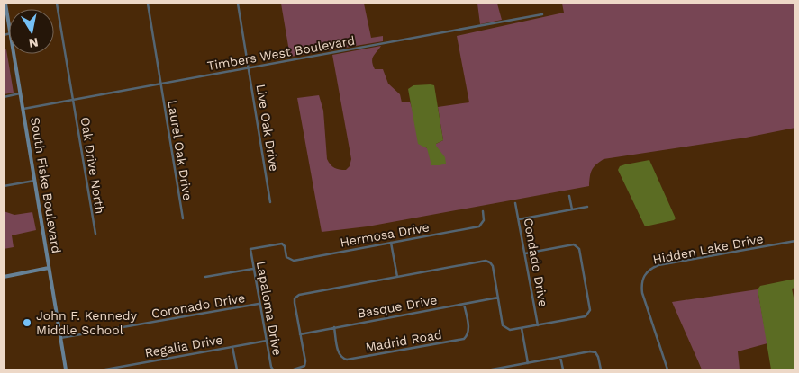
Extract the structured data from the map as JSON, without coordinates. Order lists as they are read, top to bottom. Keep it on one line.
{"streets":{"main road":["South Fiske Boulevard"],"street":["Timbers West Boulevard","Live Oak Drive","Laurel Oak Drive","Oak Drive North","Hermosa Drive","Hidden Lake Drive","Condado Drive","Coronado Drive","Basque Drive","Lapaloma Drive","Madrid Road","Regalia Drive"]},"crossings":[["Timbers West Boulevard","Live Oak Drive"],["Timbers West Boulevard","Laurel Oak Drive"],["Timbers West Boulevard","Oak Drive North"],["Timbers West Boulevard","South Fiske Boulevard"],["South Fiske Boulevard","Coronado Drive"],["Hermosa Drive","Lapaloma Drive"],["Coronado Drive","Lapaloma Drive"],["Basque Drive","Madrid Road"],["Lapaloma Drive","Regalia Drive"]],"places":["John F. Kennedy Middle School"],"north":"bottom"}
